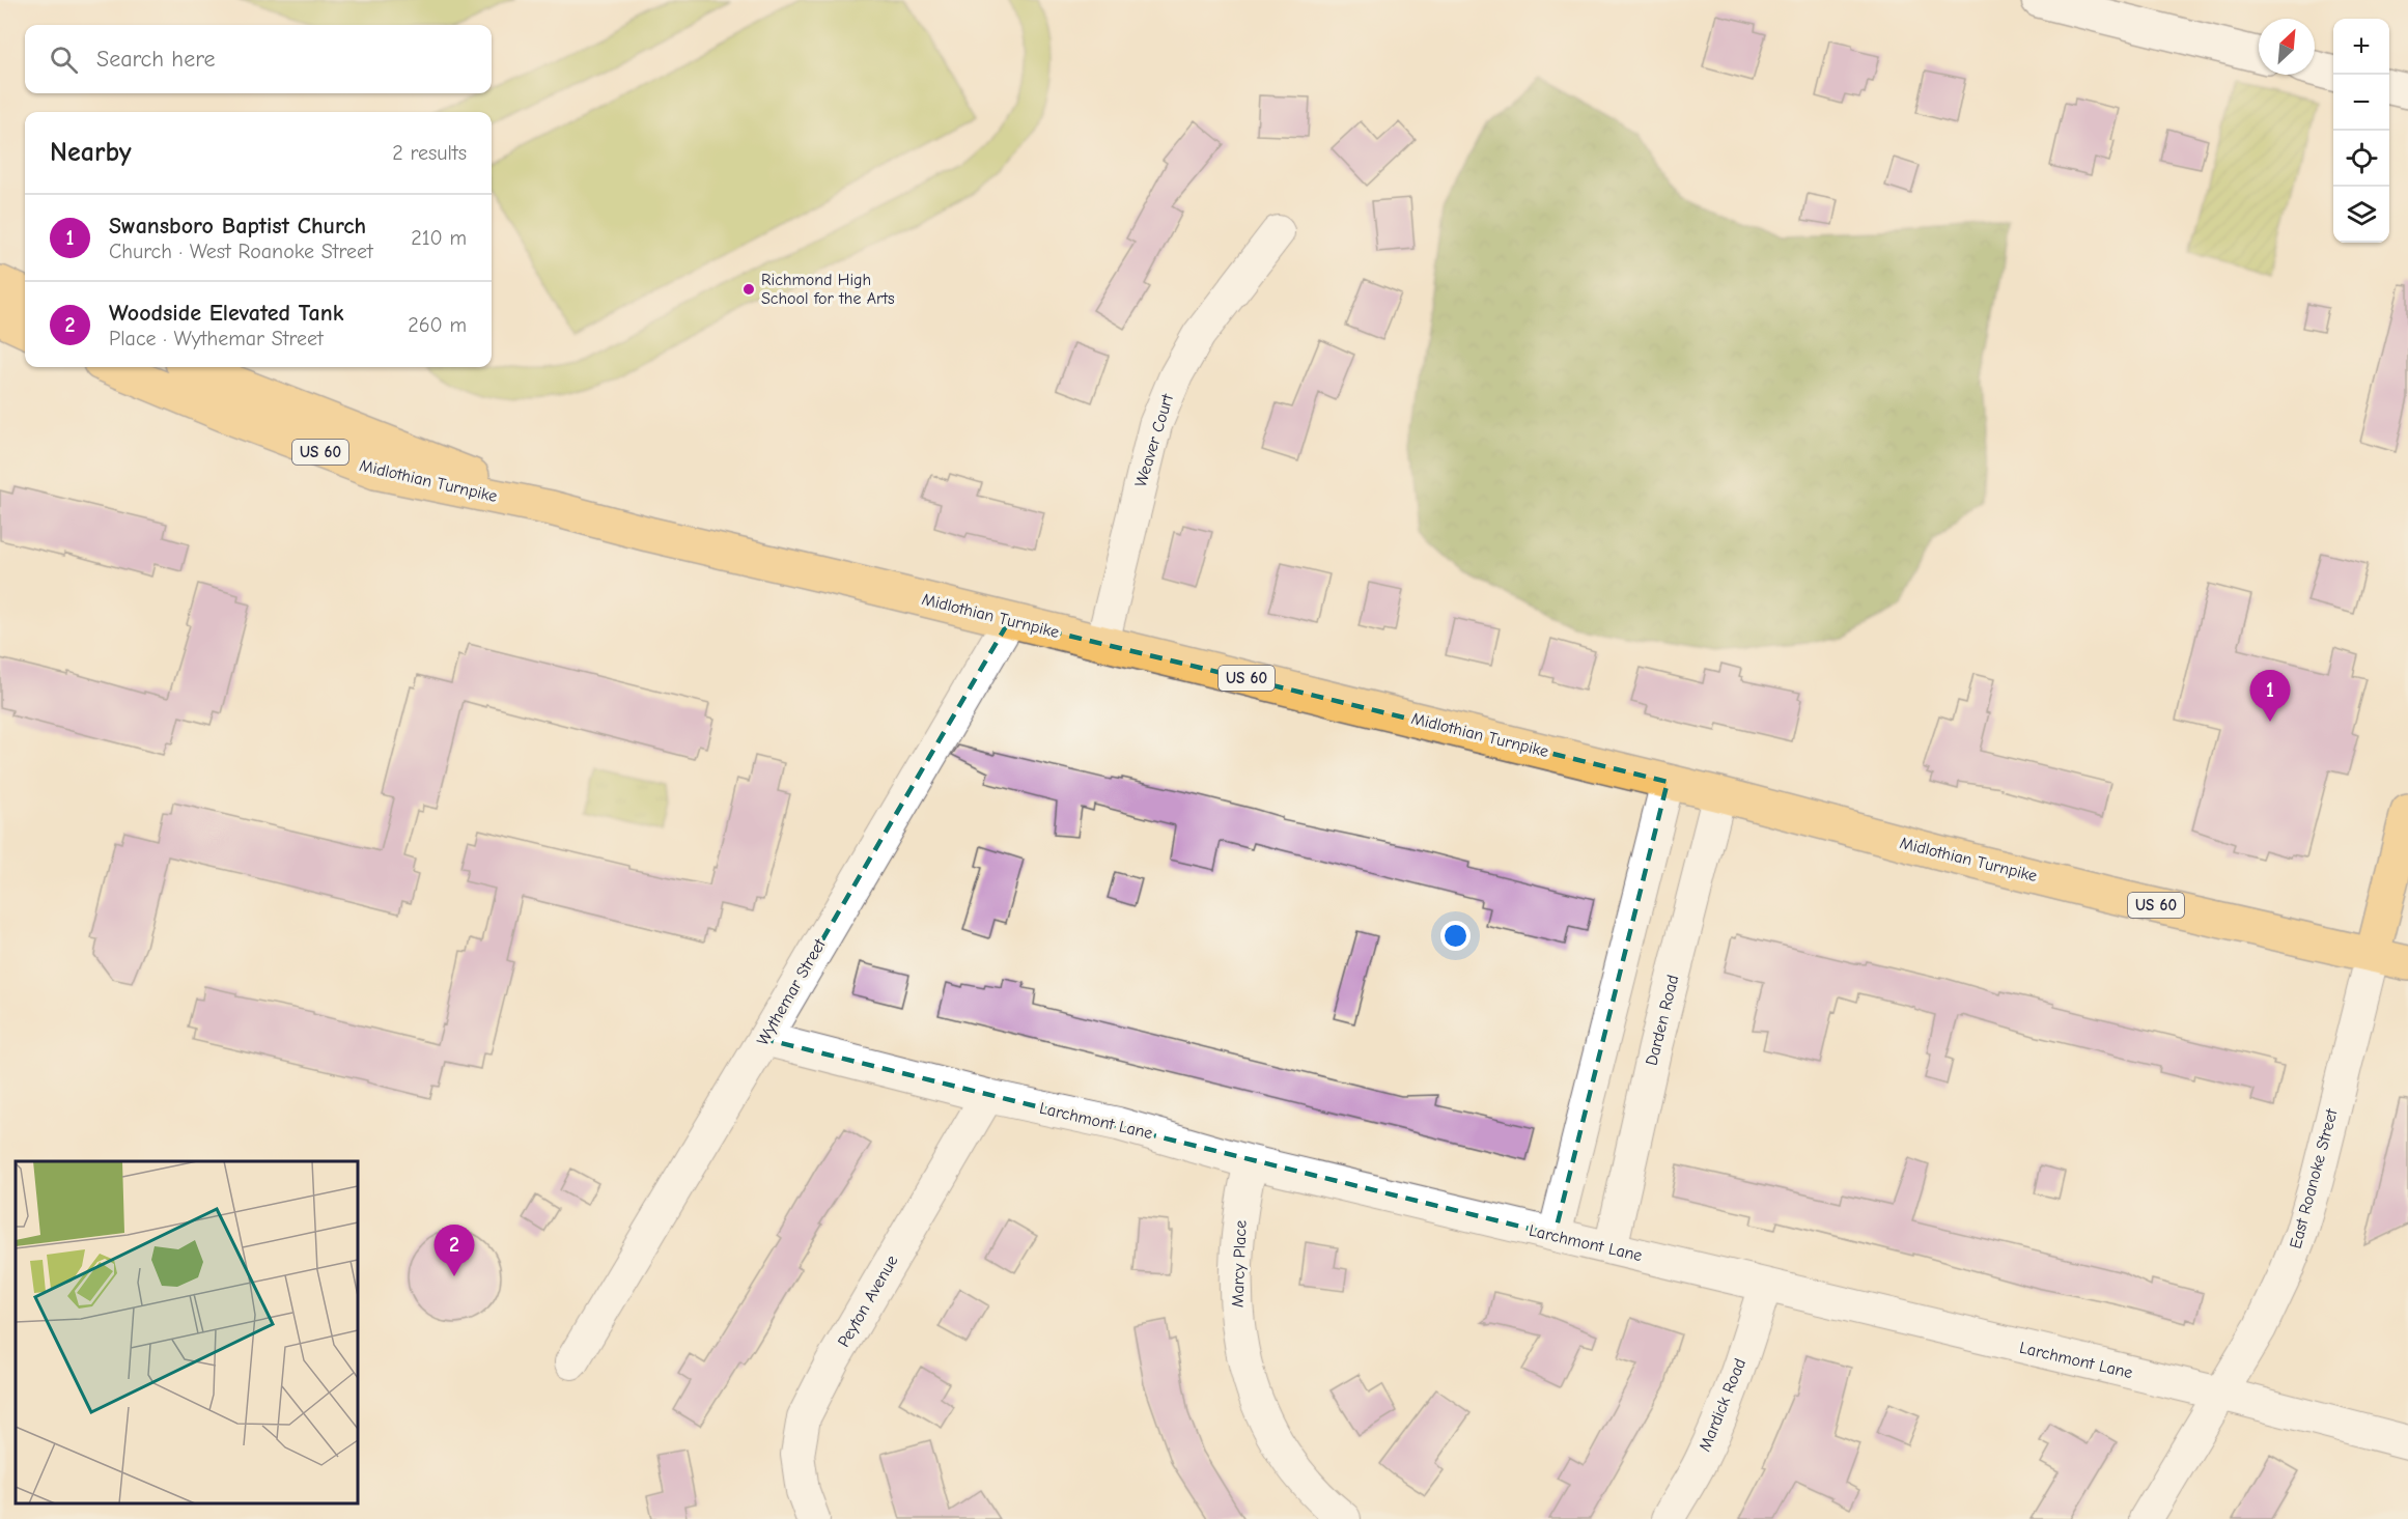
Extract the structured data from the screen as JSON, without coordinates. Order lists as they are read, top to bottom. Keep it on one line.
{"streets":{"main road":["US 60","Midlothian Turnpike"],"street":["Weaver Court","Wythemar Street","Darden Road","Larchmont Lane","East Roanoke Street","Marcy Place","Peyton Avenue","Mardick Road"]},"crossings":[["Weaver Court","Midlothian Turnpike"],["Midlothian Turnpike","Wythemar Street"],["Midlothian Turnpike","Darden Road"],["Midlothian Turnpike","East Roanoke Street"],["Wythemar Street","Larchmont Lane"],["Darden Road","Larchmont Lane"],["Larchmont Lane","East Roanoke Street"],["Larchmont Lane","Marcy Place"],["Larchmont Lane","Peyton Avenue"],["Larchmont Lane","Mardick Road"]],"places":["Richmond High School for the Arts"],"north":"top right","page":{"map_buttons":["+","−"],"search":"Search here","heading":["Nearby","2 results"],"list":[{"mark":"1","name":"Swansboro Baptist Church","note":"Church · West Roanoke Street","value":"210 m"},{"mark":"2","name":"Woodside Elevated Tank","note":"Place · Wythemar Street","value":"260 m"}],"pins":["1","2"]}}
